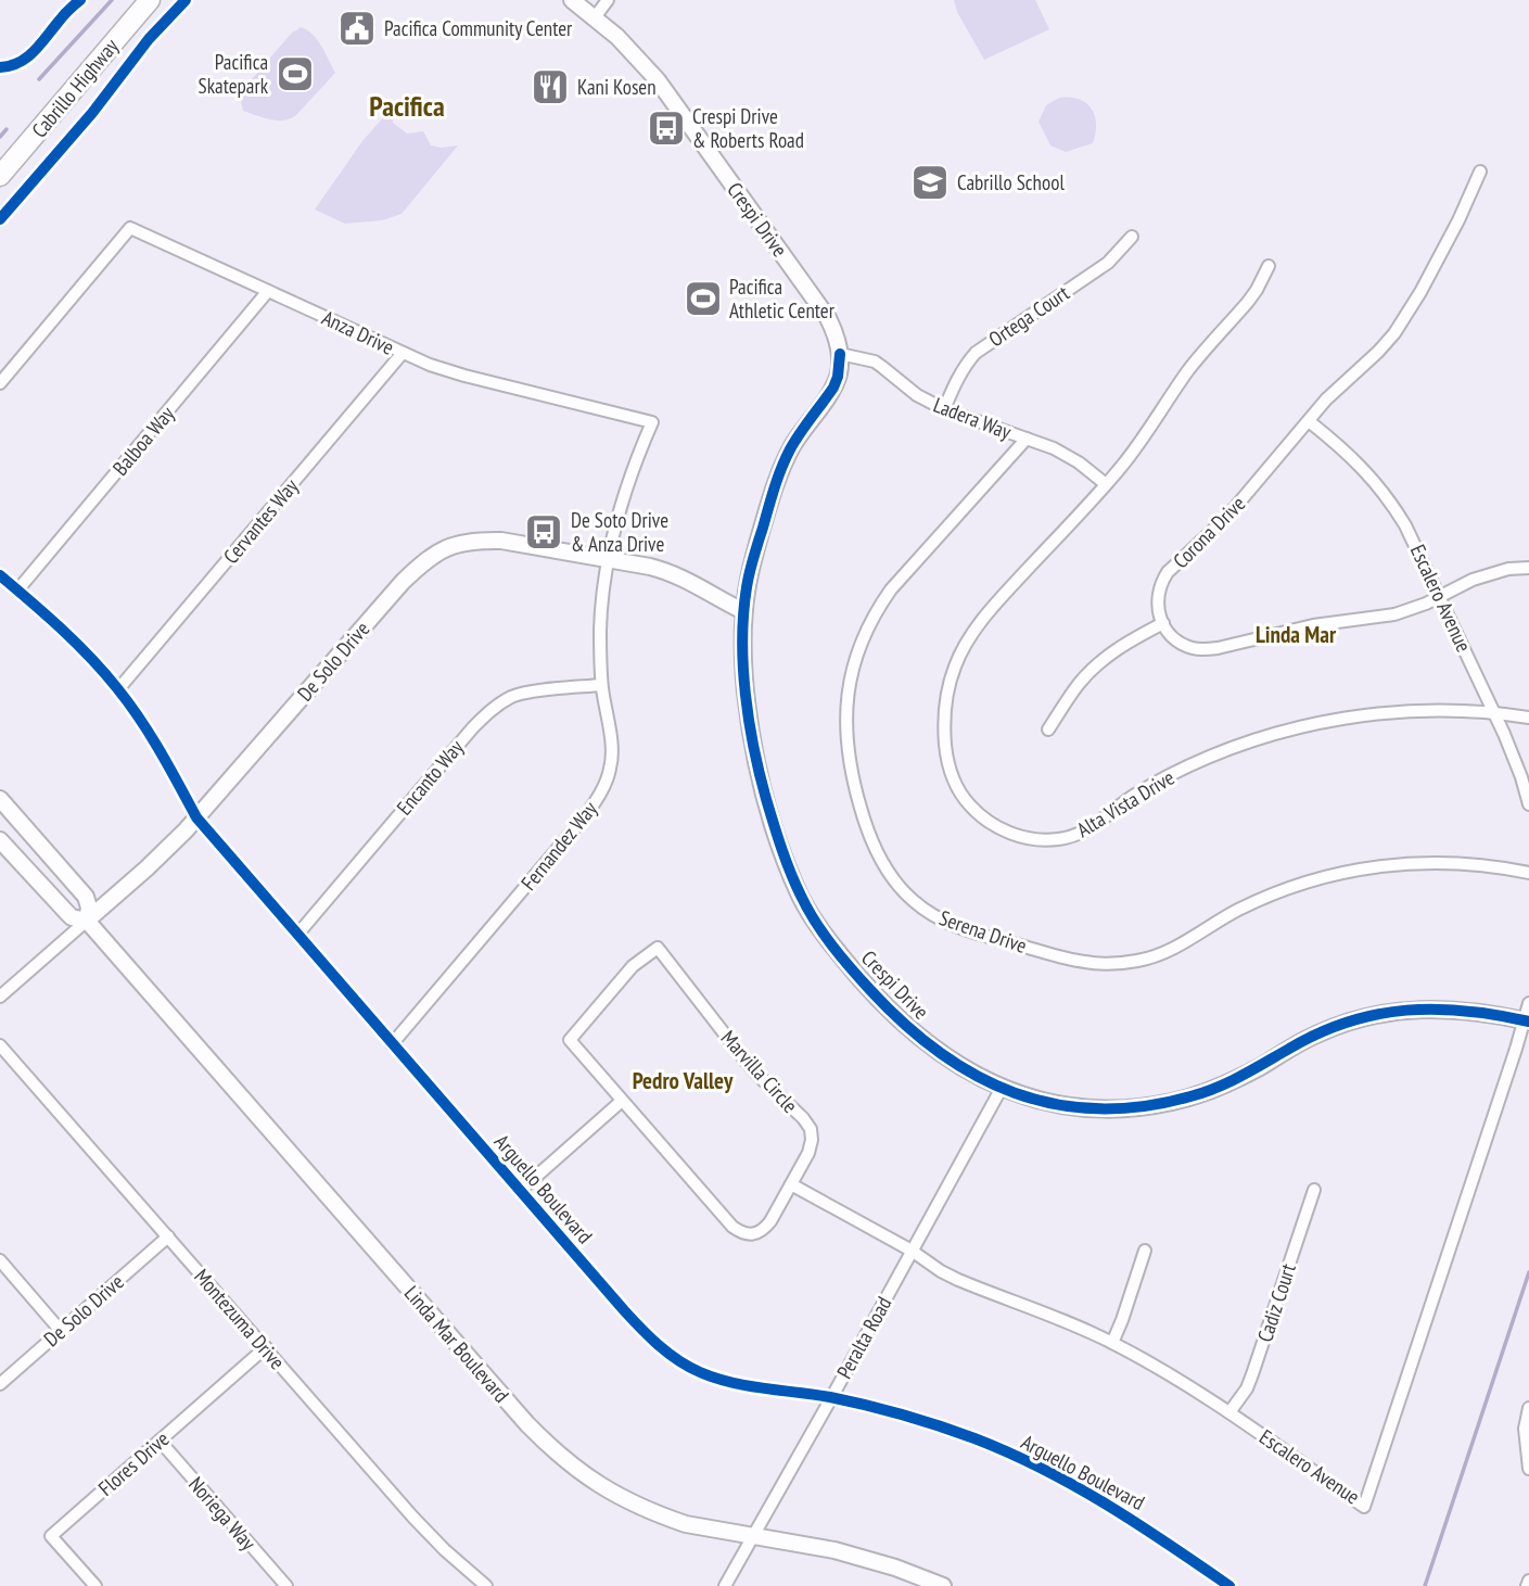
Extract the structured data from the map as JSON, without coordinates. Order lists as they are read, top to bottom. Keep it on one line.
{"streets":{"highway":["Cabrillo Highway"],"street":["Crespi Drive","Ortega Court","Anza Drive","Ladera Way","Balboa Way","Cervantes Way","Corona Drive","Escalero Avenue","De Solo Drive","Encanto Way","Alta Vista Drive","Fernandez Way","Serena Drive","Marvilla Circle","Arguello Boulevard","Cadiz Court","Montezuma Drive","Peralta Road","Linda Mar Boulevard","Flores Drive","Noriega Way"]},"crossings":[["Crespi Drive","Ladera Way"],["Crespi Drive","Escalero Avenue"],["Crespi Drive","De Solo Drive"],["Crespi Drive","Peralta Road"],["Ortega Court","Ladera Way"],["Anza Drive","Balboa Way"],["Anza Drive","Cervantes Way"],["Anza Drive","De Solo Drive"],["Anza Drive","Fernandez Way"],["Ladera Way","Alta Vista Drive"],["Ladera Way","Serena Drive"],["Balboa Way","Arguello Boulevard"],["Cervantes Way","Arguello Boulevard"],["Corona Drive","Escalero Avenue"],["Escalero Avenue","Alta Vista Drive"],["Escalero Avenue","Marvilla Circle"],["Escalero Avenue","Cadiz Court"],["Escalero Avenue","Peralta Road"],["De Solo Drive","Fernandez Way"],["De Solo Drive","Arguello Boulevard"],["De Solo Drive","Montezuma Drive"],["De Solo Drive","Linda Mar Boulevard"],["Encanto Way","Fernandez Way"],["Encanto Way","Arguello Boulevard"],["Fernandez Way","Arguello Boulevard"],["Arguello Boulevard","Peralta Road"],["Montezuma Drive","Flores Drive"],["Peralta Road","Linda Mar Boulevard"],["Flores Drive","Noriega Way"]],"districts":["Pacifica","Linda Mar","Pedro Valley"],"places":{"public building":["Pacifica Community Center"],"sports":["Pacifica Skatepark","Pacifica Athletic Center"],"restaurant":["Kani Kosen"],"bus stop":["Crespi Drive & Roberts Road","De Soto Drive & Anza Drive"],"school or university":["Cabrillo School"]}}
